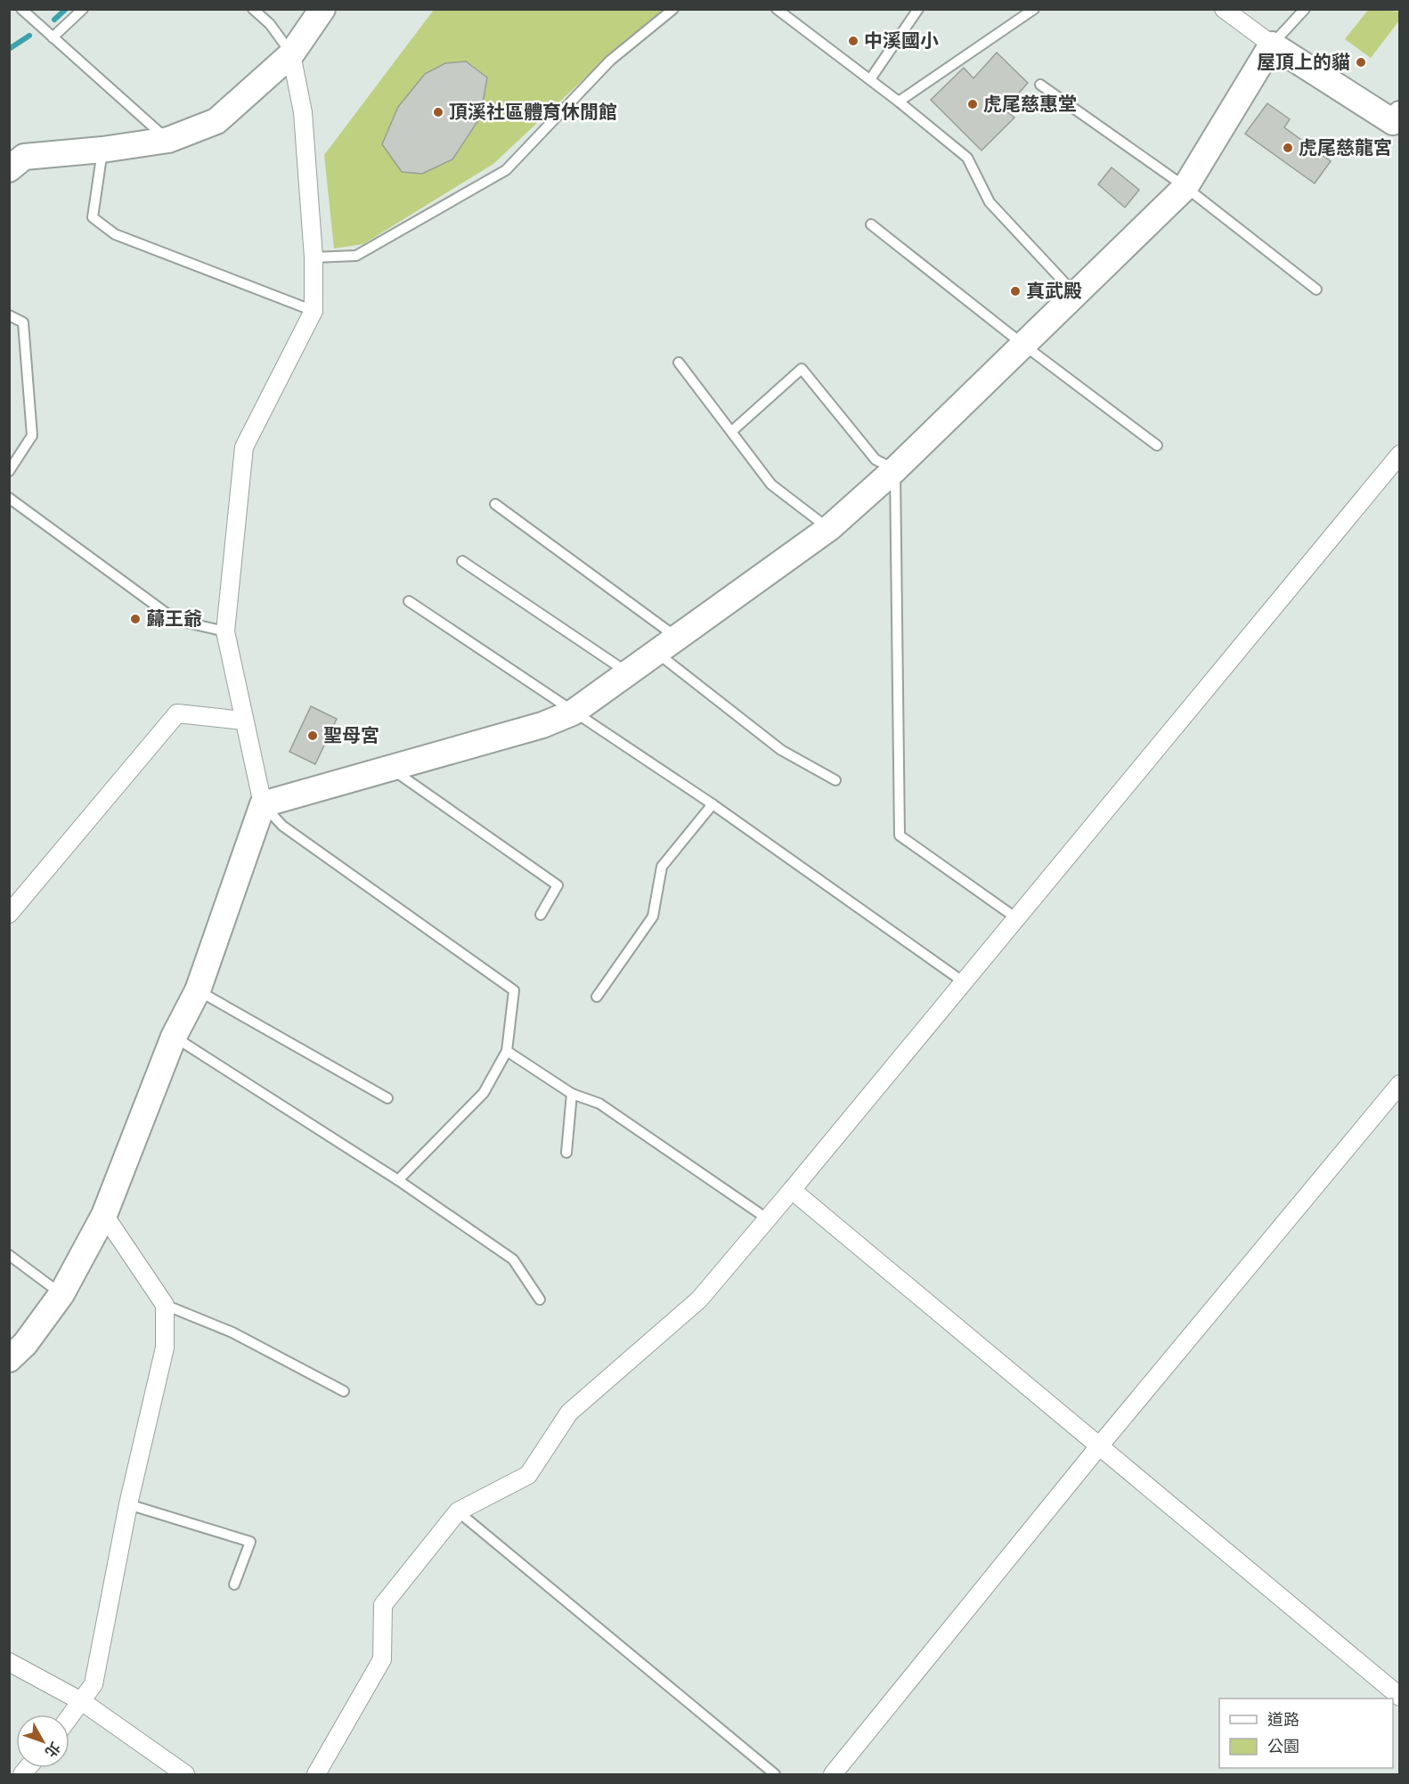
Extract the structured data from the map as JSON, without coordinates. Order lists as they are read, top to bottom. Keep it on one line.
{"places":["中溪國小","屋頂上的貓","虎尾慈惠堂","頂溪社區體育休閒館","虎尾慈龍宮","真武殿","蘬王爺","聖母宮"],"legend":["道路","公園"],"north":"bottom right"}
